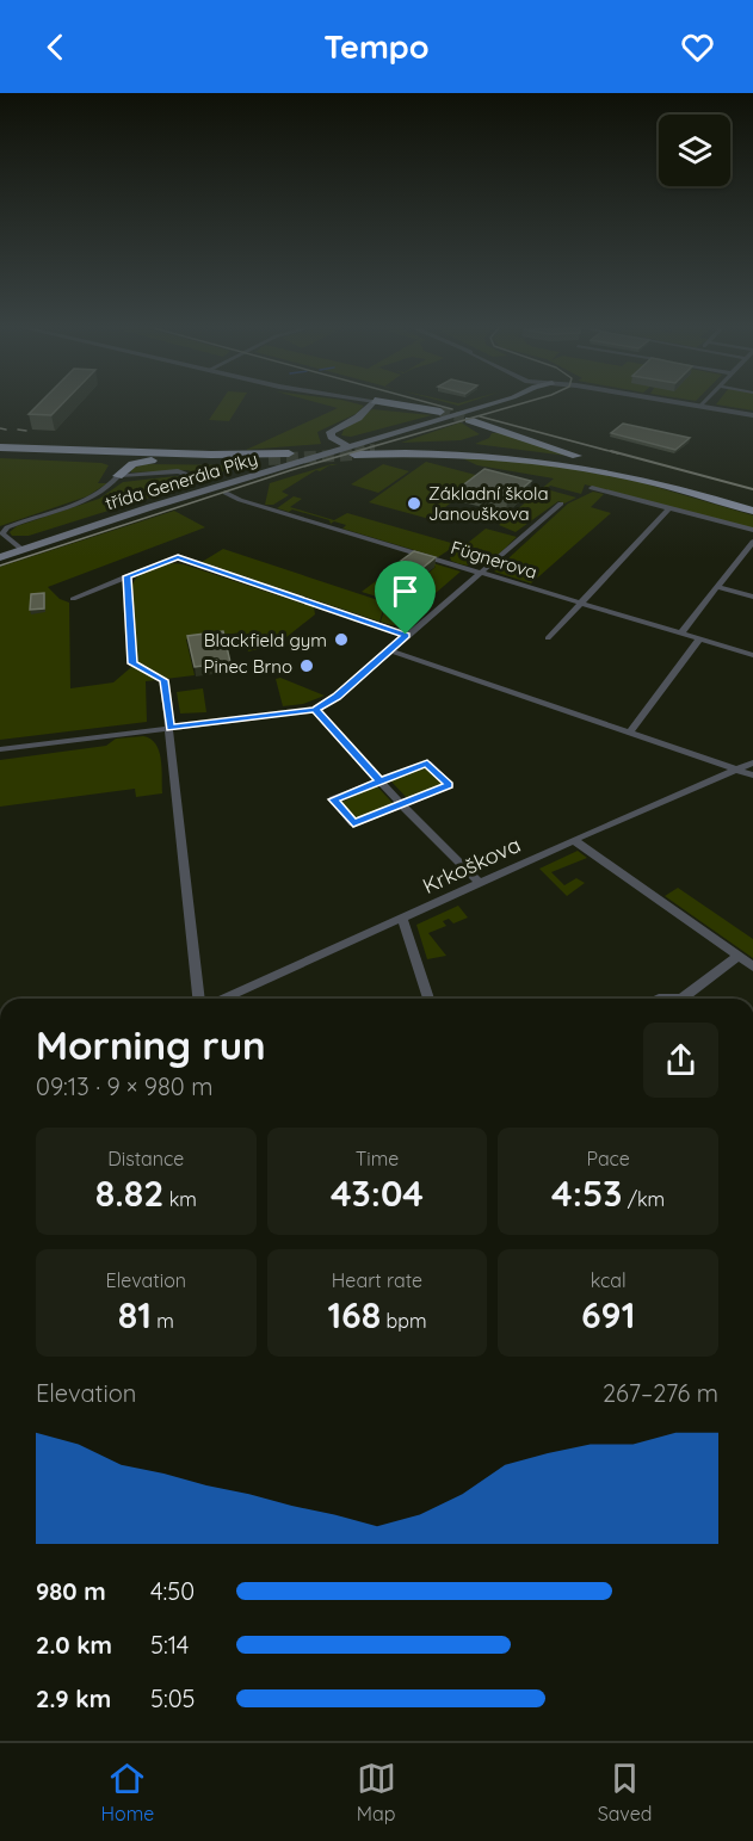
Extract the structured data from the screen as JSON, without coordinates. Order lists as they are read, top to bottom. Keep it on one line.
{"streets":{"main road":["třída Generála Píky"],"street":["Fügnerova","Krkoškova"]},"crossings":[["třída Generála Píky","Fügnerova"]],"places":["Základní škola Janouškova","Blackfield gym","Pinec Brno"],"page":{"header":"Tempo","heading":["Morning run","09:13 · 9 × 980 m"],"stats":[["Distance","8.82 km"],["Time","43:04"],["Pace","4:53 /km"],["Elevation","81 m"],["Heart rate","168 bpm"],["kcal","691"]],"chart":["Elevation","267–276 m"],"list":[{"name":"980 m","note":"4:50"},{"name":"2.0 km","note":"5:14"},{"name":"2.9 km","note":"5:05"}],"tabs":["Home","Map","Saved"]}}
